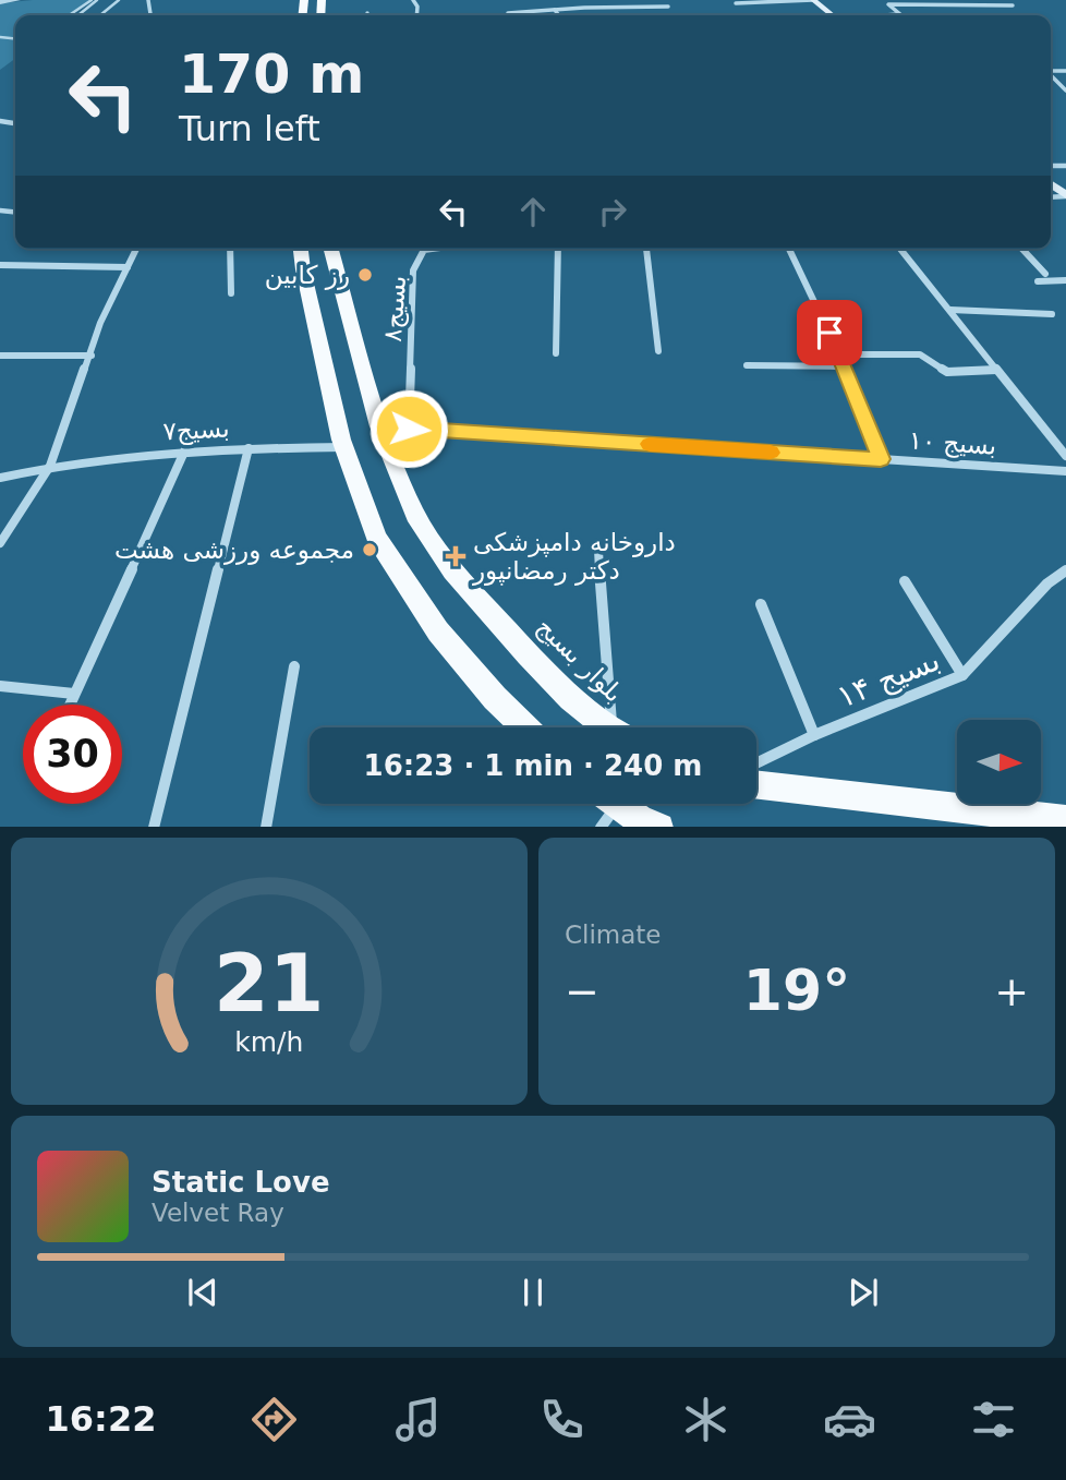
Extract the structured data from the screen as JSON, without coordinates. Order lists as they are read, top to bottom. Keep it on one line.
{"streets":{"main road":["بلوار بسیج"],"street":["بسیج۸","بسیج۷","بسیج ۱۰","بسیج ۱۴"]},"crossings":[["بسیج۸","بسیج ۱۰"],["بسیج ۱۰","بلوار بسیج"]],"places":{"other":["رز کابین","مجموعه ورزشی هشت"],"health":["داروخانه دامپزشکی دکتر رمضانپور"]},"north":"right","page":{"turn":["170 m","Turn left"],"limit":"30","trip":"16:23 · 1 min · 240 m","tile":"Climate","heat":["−","19°","+"],"song":["Static Love","Velvet Ray"],"tabs":"16:22","gauge":["21","km/h"]}}
